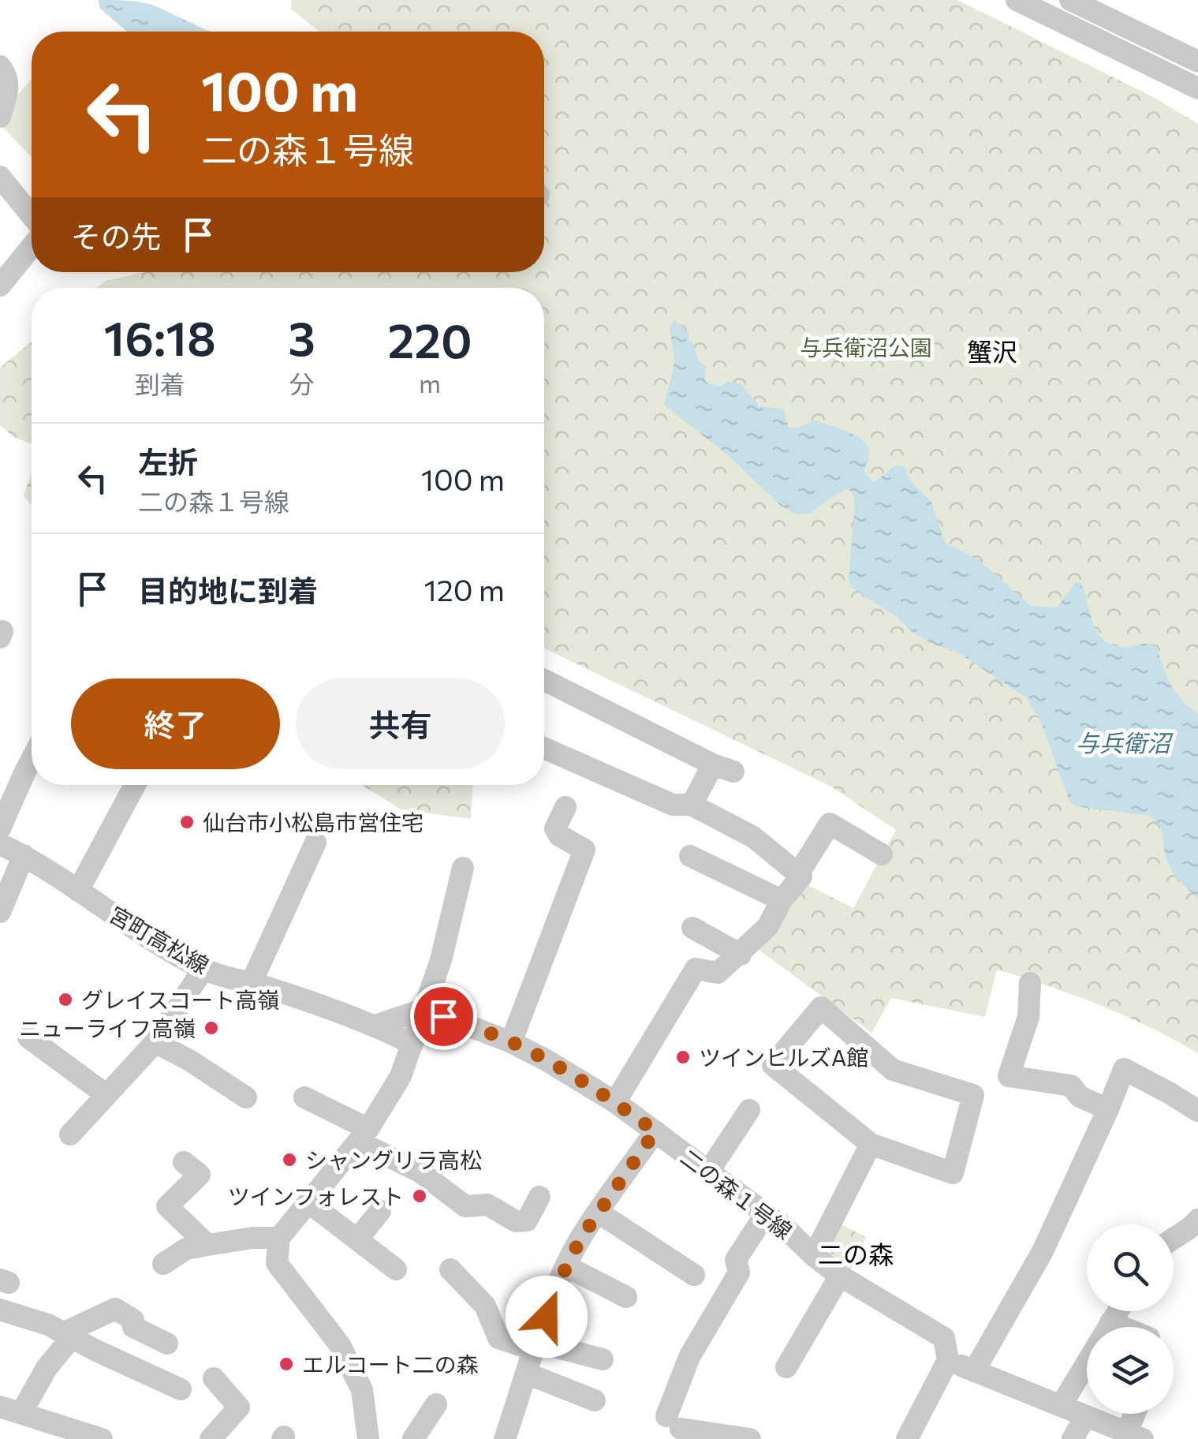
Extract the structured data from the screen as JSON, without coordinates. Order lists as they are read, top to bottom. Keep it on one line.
{"streets":{"street":["宮町高松線","二の森１号線"]},"districts":["蟹沢","二の森"],"water":["与兵衛沼"],"parks":["与兵衛沼公園"],"places":["仙台市小松島市営住宅","グレイスコート高嶺","ニューライフ高嶺","ツインヒルズA館","シャングリラ高松","ツインフォレスト","エルコート二の森"],"page":{"turn":["100 m","二の森１号線"],"then":"その先","eta":["16:18","到着","3","分","220","m"],"list":[{"name":"左折","note":"二の森１号線","value":"100 m"},{"name":"目的地に到着","value":"120 m"}],"buttons":["終了","共有"]}}
